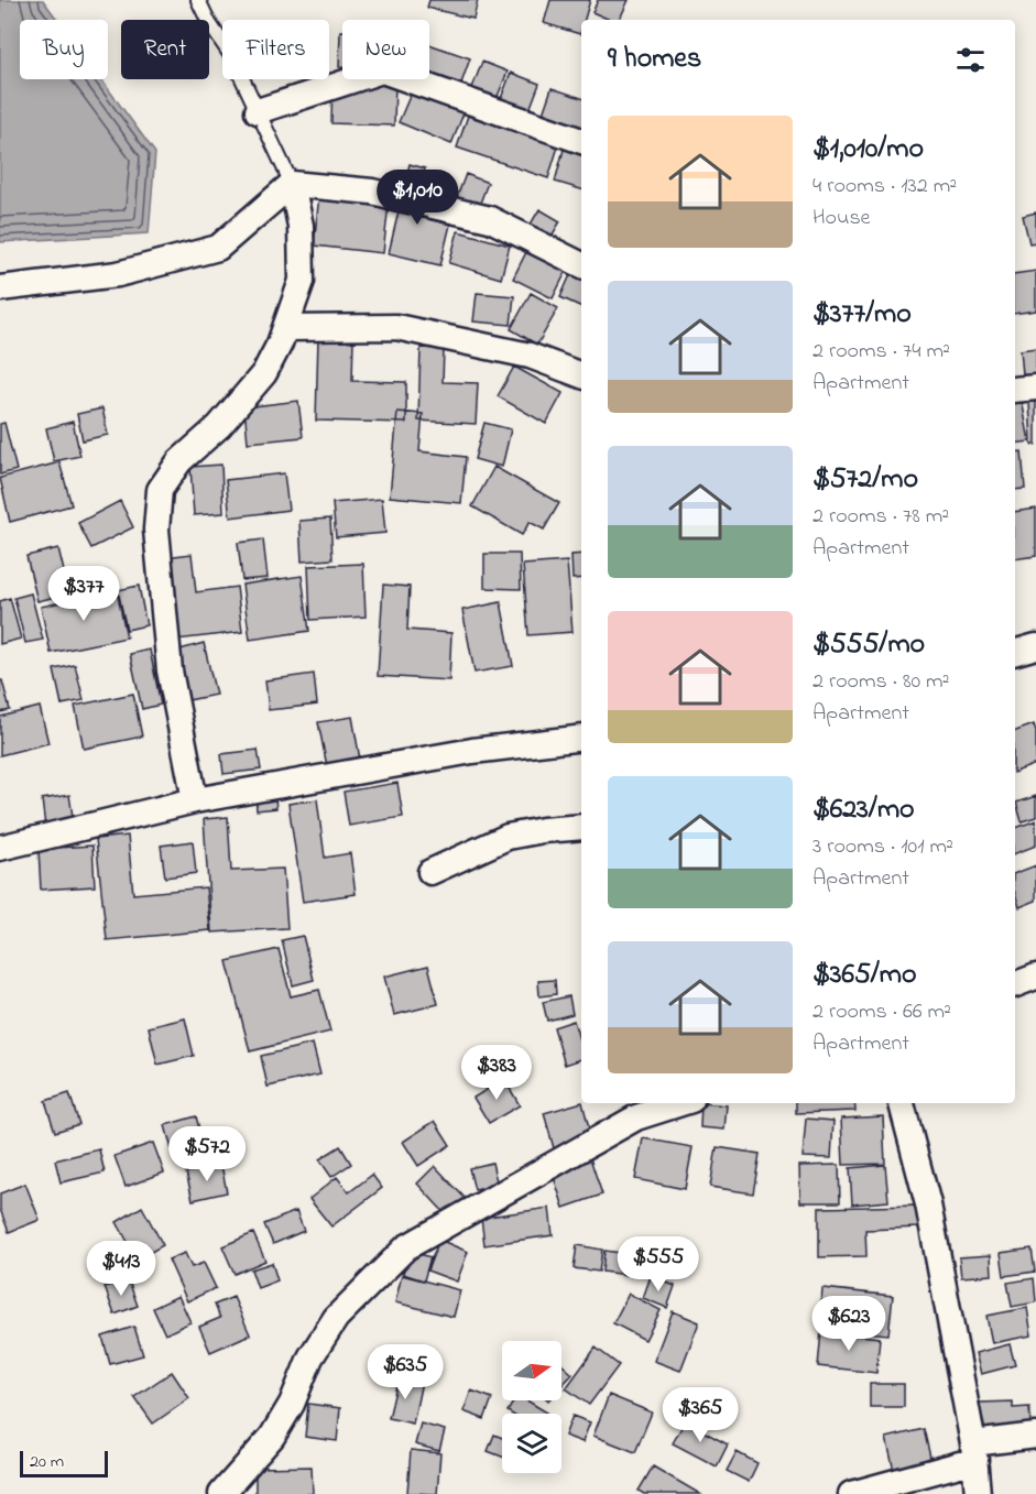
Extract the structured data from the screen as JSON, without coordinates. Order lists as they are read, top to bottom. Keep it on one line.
{"scale_bar":"20 m","north":"right","page":{"chip":["Buy","Rent","Filters","New"],"heading":"9 homes","list":[{"name":"$1,010/mo","note":"4 rooms · 132 m² · House"},{"name":"$377/mo","note":"2 rooms · 74 m² · Apartment"},{"name":"$572/mo","note":"2 rooms · 78 m² · Apartment"},{"name":"$555/mo","note":"2 rooms · 80 m² · Apartment"},{"name":"$623/mo","note":"3 rooms · 101 m² · Apartment"},{"name":"$365/mo","note":"2 rooms · 66 m² · Apartment"}],"price":["$1,010","$377","$383","$572","$555","$413","$623","$635","$365"],"scale":"20 m"}}
